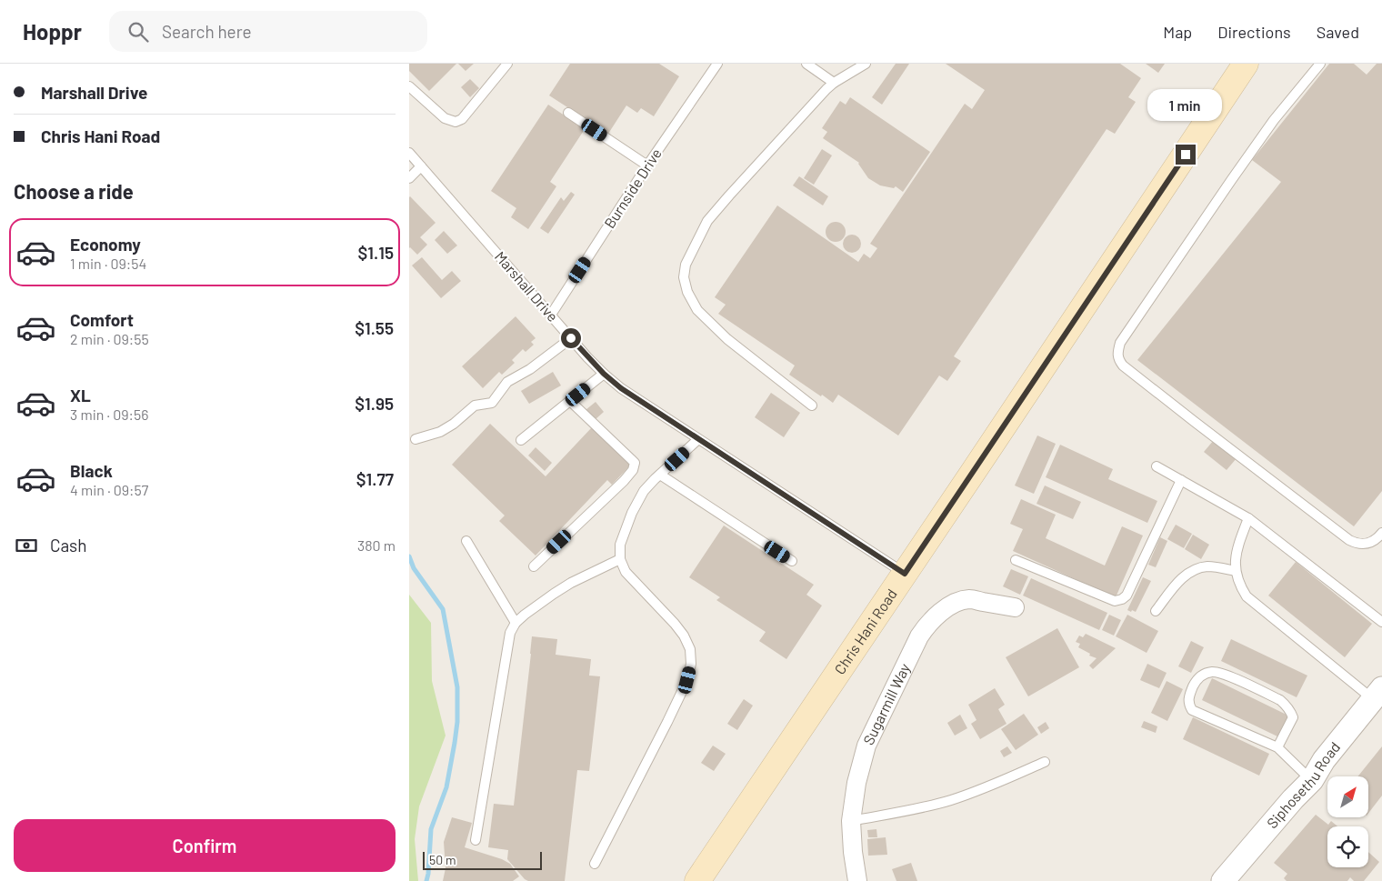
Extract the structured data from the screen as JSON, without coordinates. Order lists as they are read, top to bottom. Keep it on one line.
{"streets":{"main road":["Chris Hani Road"],"street":["Sugarmill Way","Siphosethu Road"],"lane":["Burnside Drive","Marshall Drive"]},"crossings":[["Burnside Drive","Marshall Drive"],["Marshall Drive","Chris Hani Road"]],"scale_bar":"50 m","north":"top right","page":{"header":"Hoppr","search":"Search here","nav":["Map","Directions","Saved"],"banner":["Marshall Drive","Chris Hani Road"],"bubble":"1 min","heading":"Choose a ride","list":[{"name":"Economy","note":"1 min · 09:54","value":"$1.15"},{"name":"Comfort","note":"2 min · 09:55","value":"$1.55"},{"name":"XL","note":"3 min · 09:56","value":"$1.95"},{"name":"Black","note":"4 min · 09:57","value":"$1.77"}],"pay":["Cash","380 m"],"buttons":"Confirm","scale":"50 m"}}
